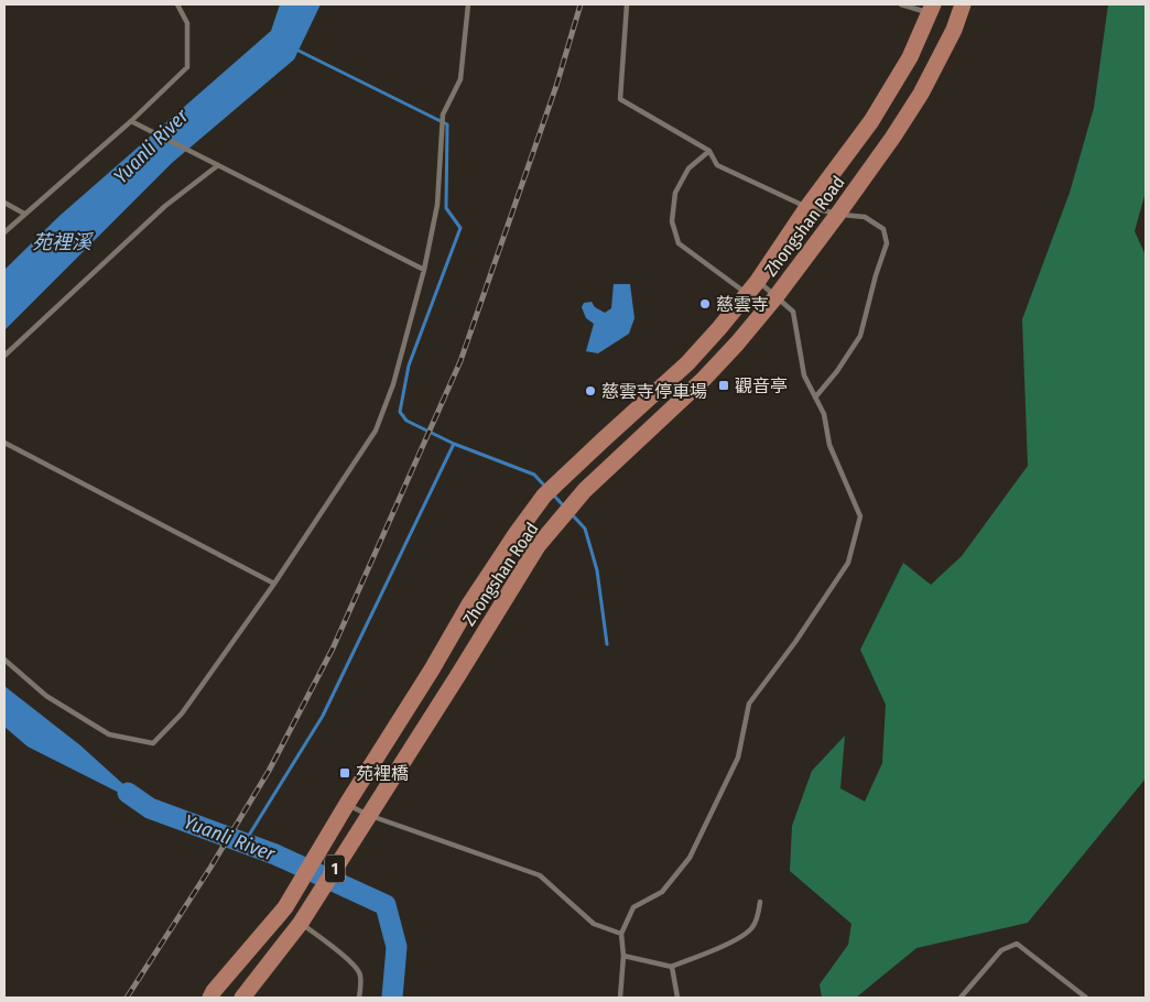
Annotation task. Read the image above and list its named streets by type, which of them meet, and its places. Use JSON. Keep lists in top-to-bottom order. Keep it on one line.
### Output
{"streets":{"main road":["Zhongshan Road","1"]},"crossings":[["Zhongshan Road","1"]],"water":["Yuanli River","苑裡溪"],"places":{"other":["慈雲寺","慈雲寺停車場"],"transit":["觀音亭","苑裡橋"]}}
